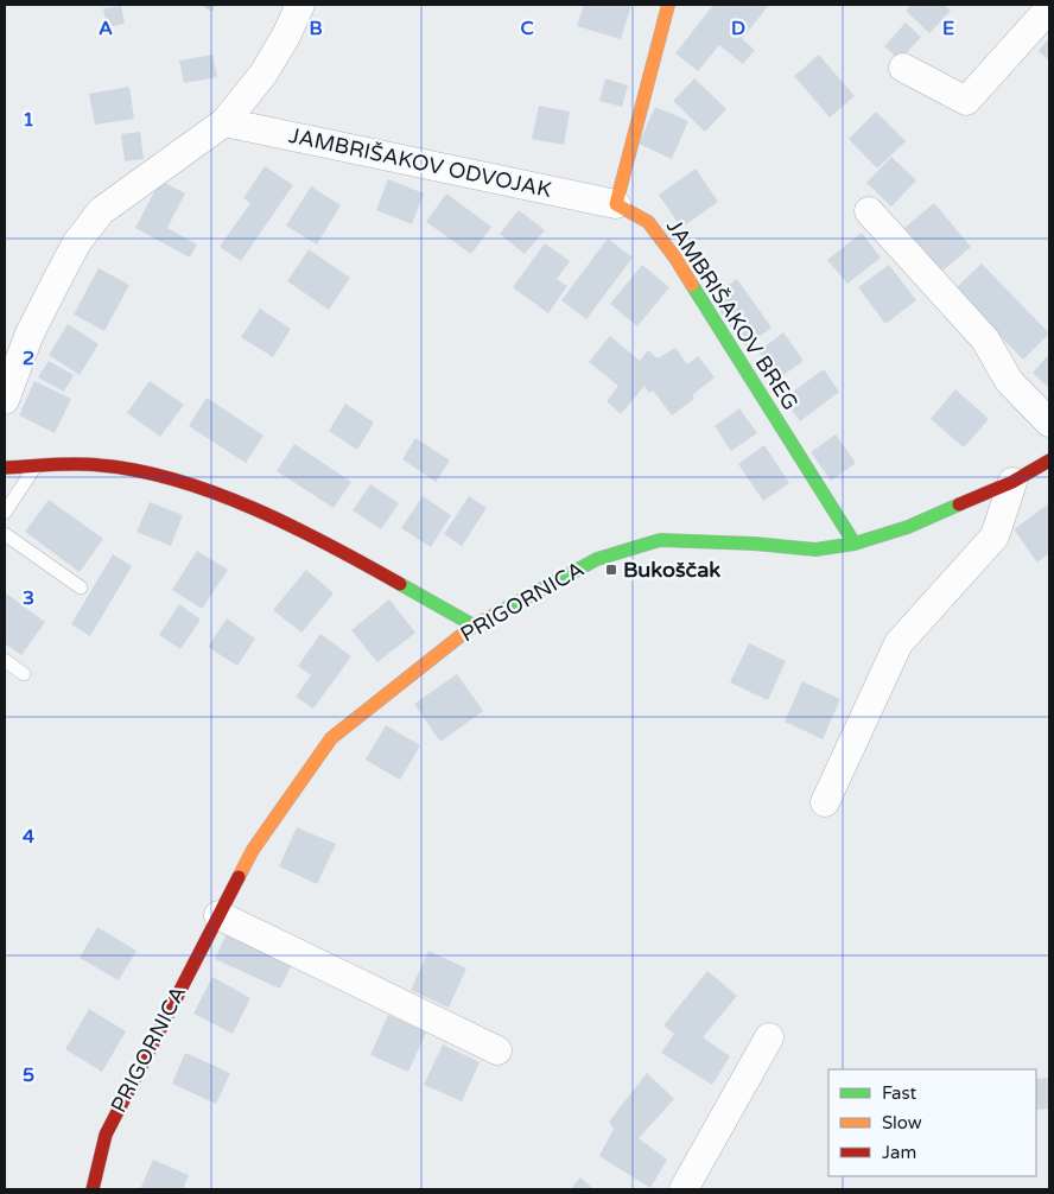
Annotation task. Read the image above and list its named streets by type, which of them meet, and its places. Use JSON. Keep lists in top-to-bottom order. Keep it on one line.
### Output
{"streets":{"street":["JAMBRIŠAKOV ODVOJAK","JAMBRIŠAKOV BREG","PRIGORNICA"]},"crossings":[["JAMBRIŠAKOV ODVOJAK","JAMBRIŠAKOV BREG"],["JAMBRIŠAKOV BREG","PRIGORNICA"]],"places":{"transit":["Bukoščak"]},"legend":["Fast","Slow","Jam"],"grid":{"columns":["A","B","C","D","E"],"rows":["1","2","3","4","5"]}}
